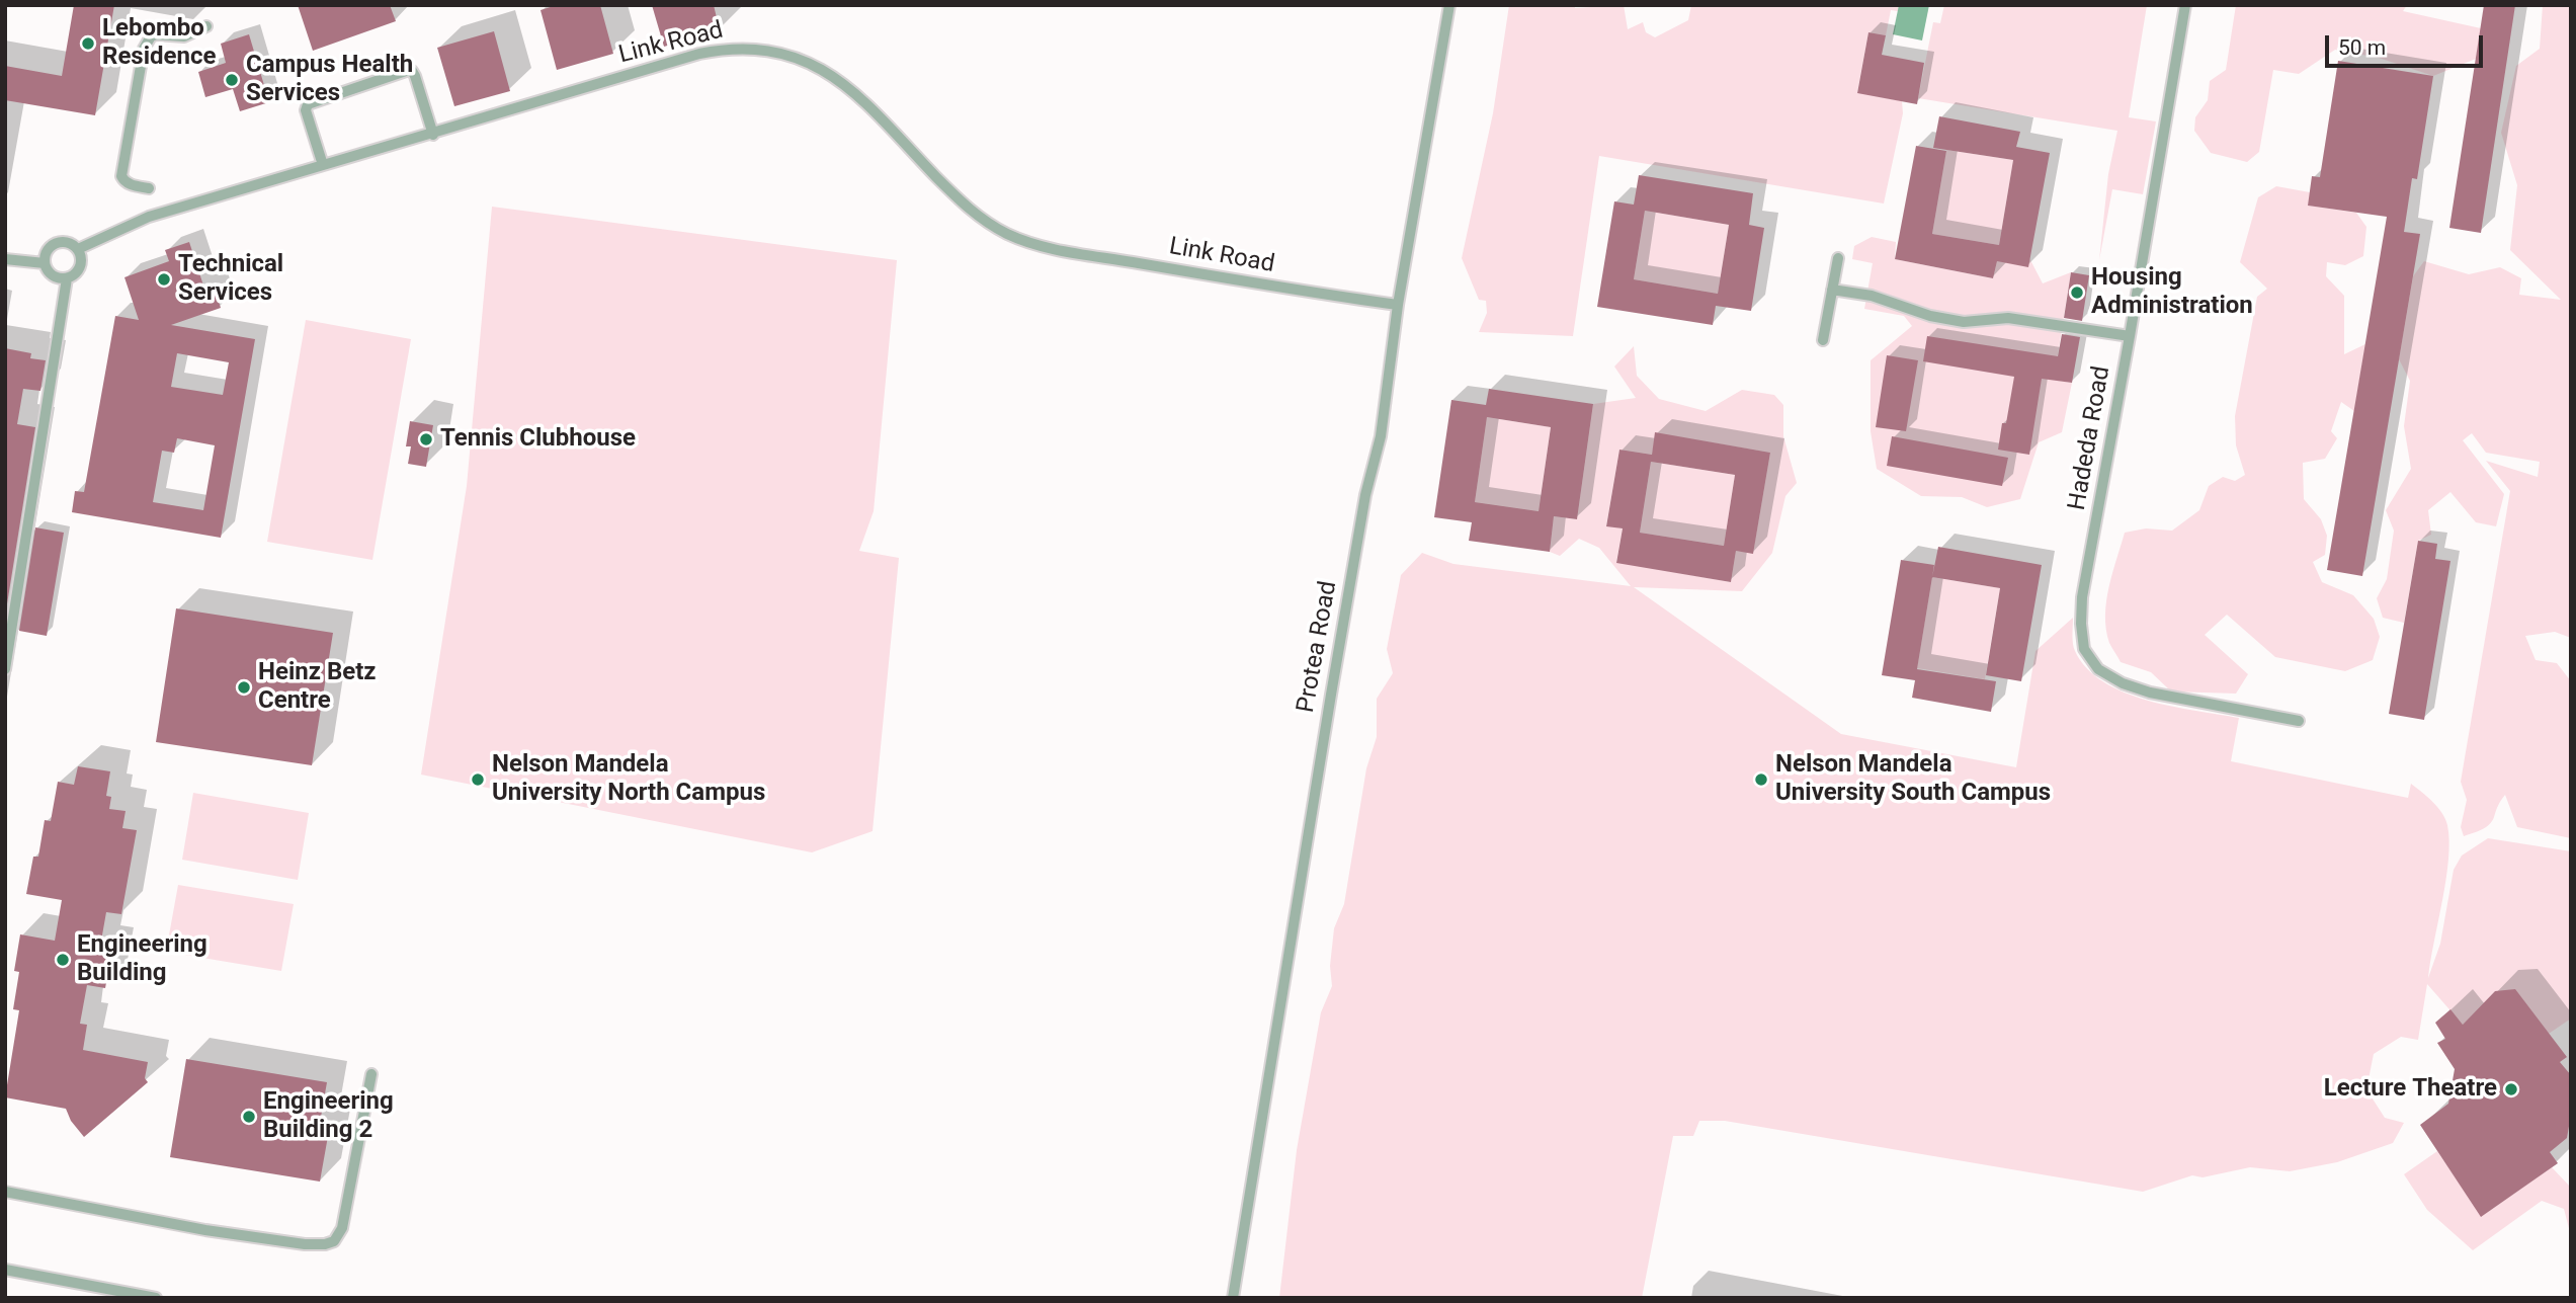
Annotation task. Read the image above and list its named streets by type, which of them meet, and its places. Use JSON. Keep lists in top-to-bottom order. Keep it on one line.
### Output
{"streets":{"lane":["Link Road","Hadeda Road","Protea Road"]},"crossings":[["Link Road","Protea Road"]],"places":["Lebombo Residence","Campus Health Services","Technical Services","Housing Administration","Tennis Clubhouse","Heinz Betz Centre","Nelson Mandela University North Campus","Nelson Mandela University South Campus","Engineering Building","Lecture Theatre","Engineering Building 2"],"scale_bar":"50 m"}
